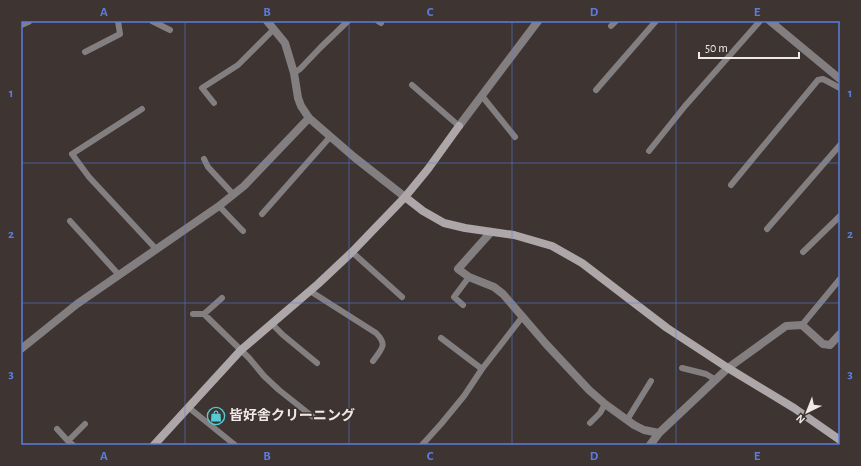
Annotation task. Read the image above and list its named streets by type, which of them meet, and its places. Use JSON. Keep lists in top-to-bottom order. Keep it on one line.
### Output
{"places":{"shop":["皆好舎クリーニング"]},"scale_bar":"50 m","north":"bottom left","grid":{"columns":["A","B","C","D","E"],"rows":["1","2","3"]}}
